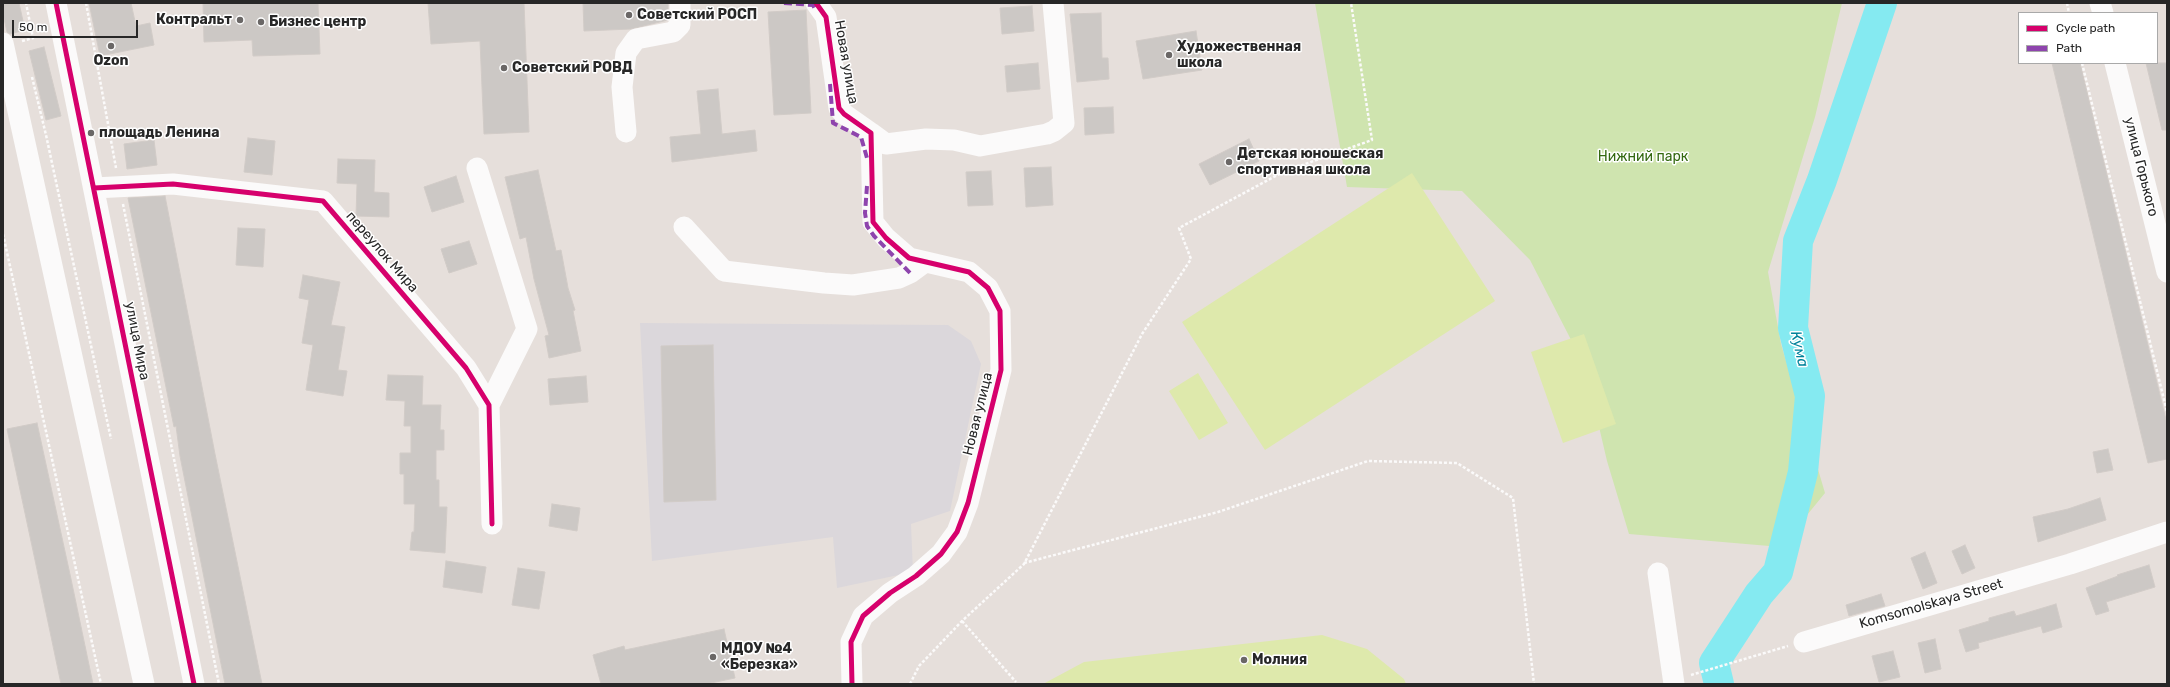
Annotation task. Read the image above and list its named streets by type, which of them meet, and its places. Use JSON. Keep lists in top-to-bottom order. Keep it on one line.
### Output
{"streets":{"street":["Новая улица","улица Горького","переулок Мира","улица Мира","Komsomolskaya Street"]},"crossings":[["переулок Мира","улица Мира"]],"water":["Кума"],"parks":["Нижний парк"],"places":["Советский РОСП","Контральт","Бизнес центр","Ozon","Художественная школа","Советский РОВД","площадь Ленина","Детская юношеская спортивная школа","МДОУ №4 «Березка»","Молния"],"legend":["Cycle path","Path"],"scale_bar":"50 m"}
